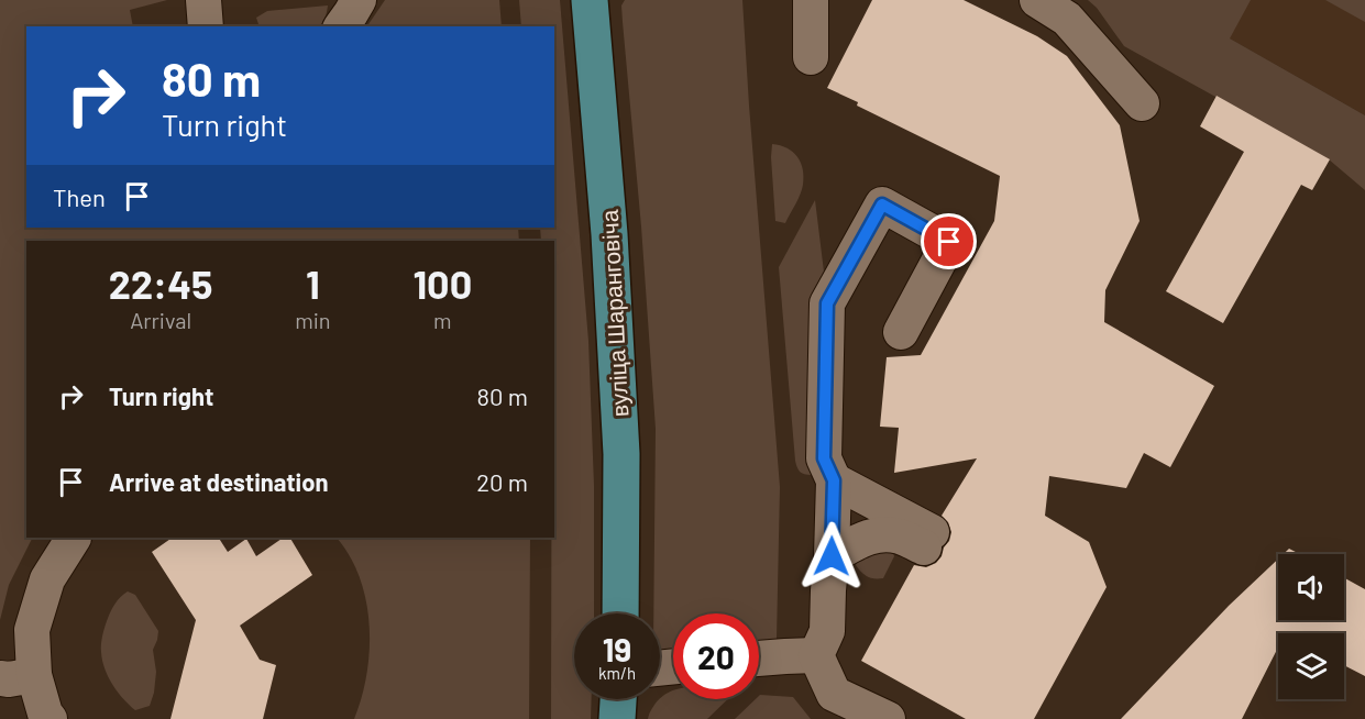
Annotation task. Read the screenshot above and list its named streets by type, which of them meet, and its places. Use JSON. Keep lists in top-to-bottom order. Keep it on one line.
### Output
{"streets":{"main road":["вуліца Шаранговіча"]},"page":{"turn":["80 m","Turn right"],"then":"Then","eta":["22:45","Arrival","1","min","100","m"],"list":[{"name":"Turn right","value":"80 m"},{"name":"Arrive at destination","value":"20 m"}],"speed":"19 km/h","limit":"20"}}
